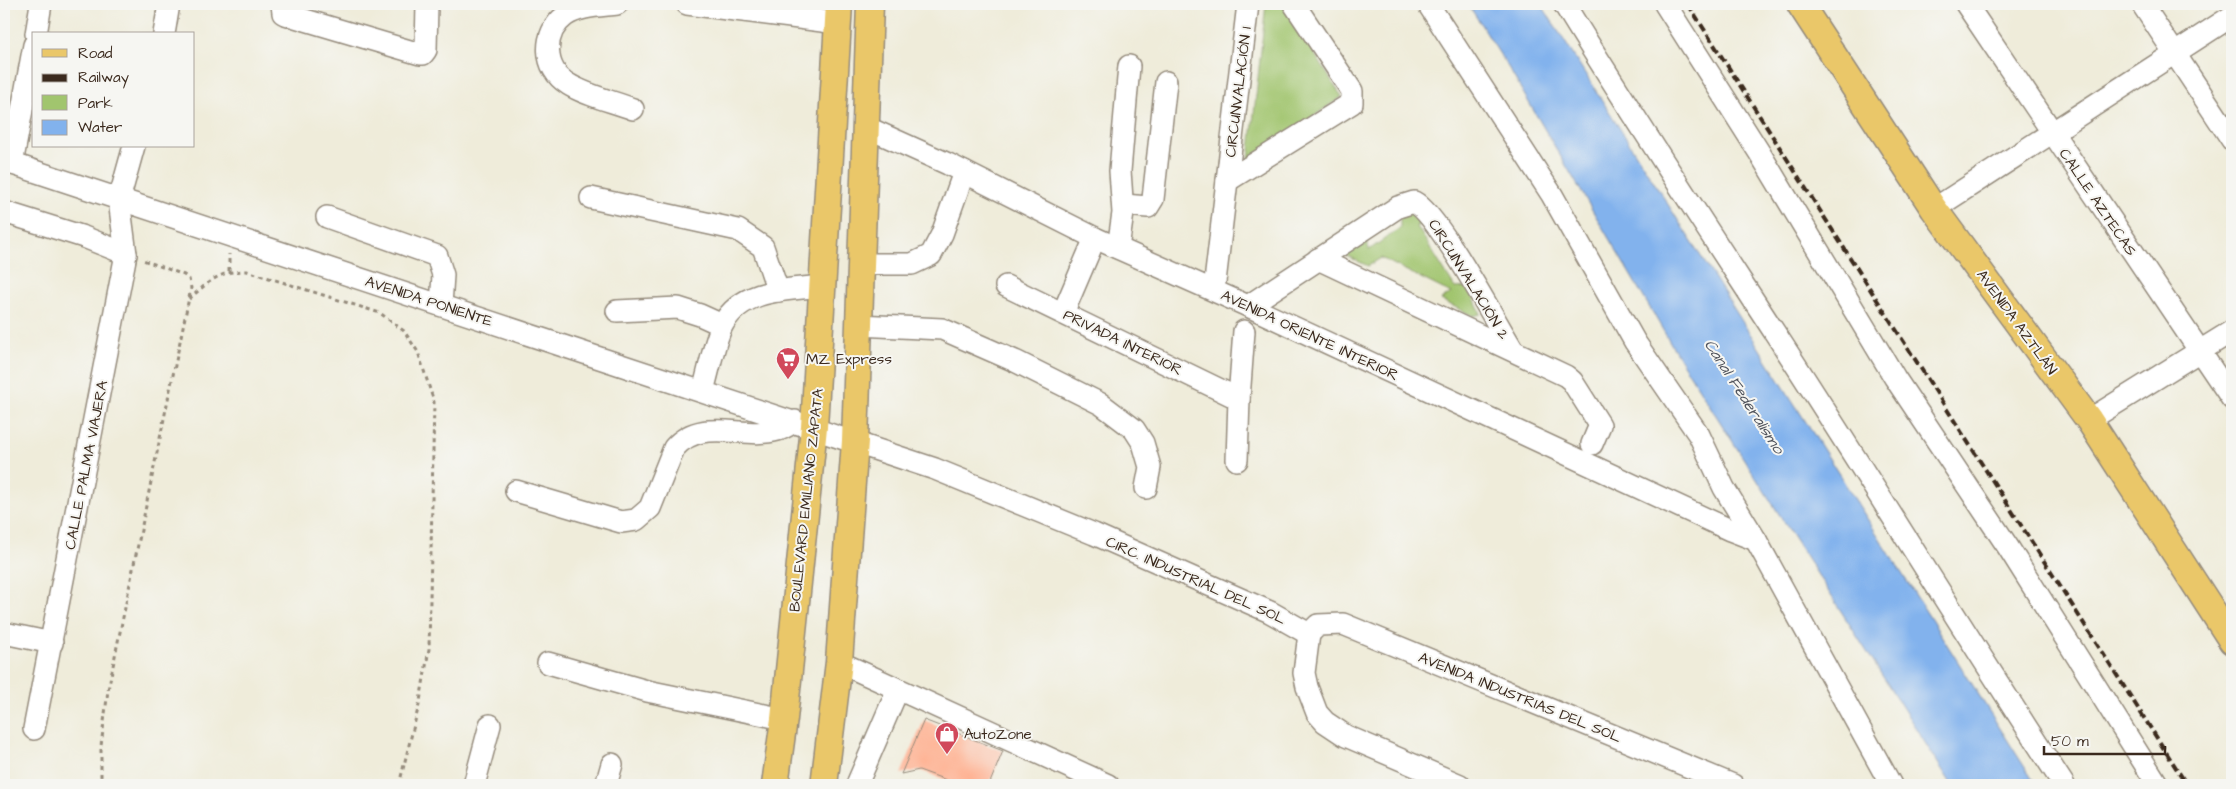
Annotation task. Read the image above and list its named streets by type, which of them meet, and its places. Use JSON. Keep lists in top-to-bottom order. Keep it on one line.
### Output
{"streets":{"main road":["AVENIDA AZTLÁN","BOULEVARD EMILIANO ZAPATA"],"street":["CIRCUNVALACIÓN 1","CALLE AZTECAS","CIRCUNVALACIÓN 2","AVENIDA PONIENTE","AVENIDA ORIENTE INTERIOR","PRIVADA INTERIOR","CALLE PALMA VIAJERA","CIRC. INDUSTRIAL DEL SOL","AVENIDA INDUSTRIAS DEL SOL"]},"crossings":[["CIRCUNVALACIÓN 1","AVENIDA ORIENTE INTERIOR"],["CIRCUNVALACIÓN 2","AVENIDA ORIENTE INTERIOR"],["AVENIDA PONIENTE","CALLE PALMA VIAJERA"],["AVENIDA PONIENTE","BOULEVARD EMILIANO ZAPATA"],["AVENIDA PONIENTE","CIRC. INDUSTRIAL DEL SOL"],["CIRC. INDUSTRIAL DEL SOL","AVENIDA INDUSTRIAS DEL SOL"]],"water":["Canal Federalismo"],"places":{"supermarket":["MZ Express"],"shop":["AutoZone"]},"legend":["Road","Railway","Park","Water"],"scale_bar":"50 m"}
